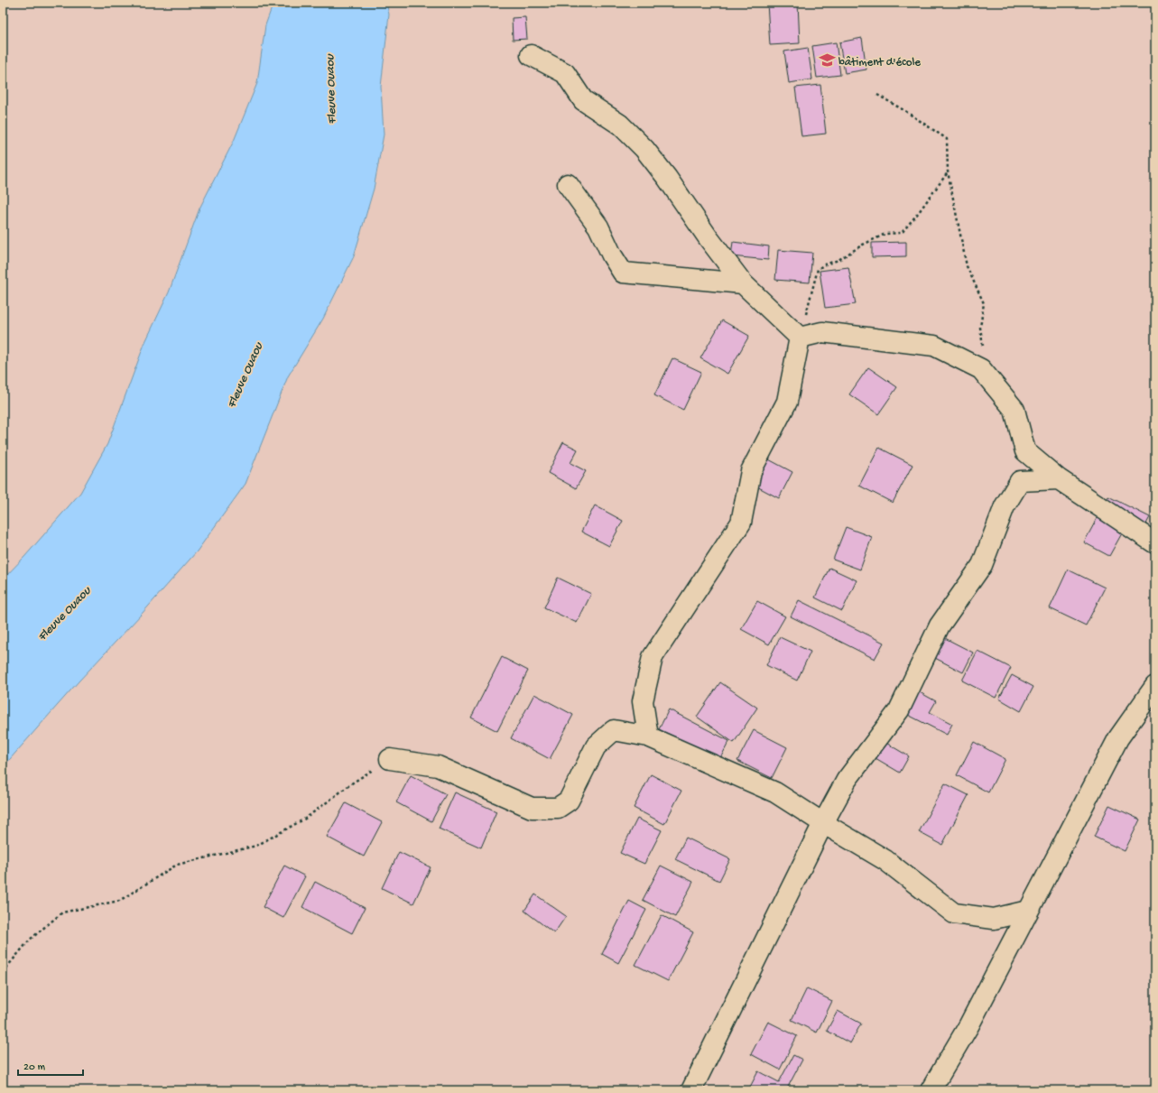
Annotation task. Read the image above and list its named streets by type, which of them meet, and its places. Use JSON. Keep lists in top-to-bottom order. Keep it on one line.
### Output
{"water":["Fleuve Ouaou"],"places":{"school or university":["bâtiment d'école"]},"scale_bar":"20 m"}
